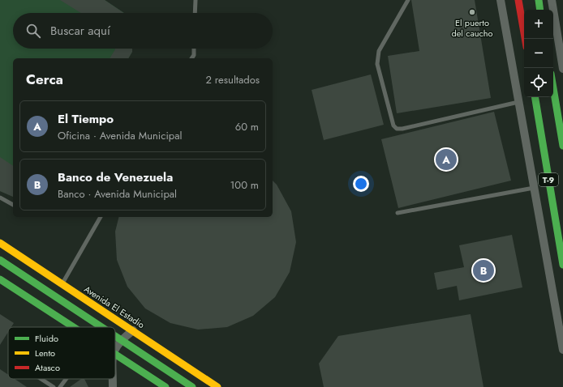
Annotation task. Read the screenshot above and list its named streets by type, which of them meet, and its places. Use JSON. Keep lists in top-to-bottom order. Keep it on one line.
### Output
{"streets":{"main road":["T-9","Avenida El Estadio"]},"places":["El puerto del caucho"],"legend":["Fluido","Lento","Atasco"],"page":{"map_buttons":["+","−"],"search":"Buscar aquí","heading":["Cerca","2 resultados"],"list":[{"mark":"A","name":"El Tiempo","note":"Oficina · Avenida Municipal","value":"60 m"},{"mark":"B","name":"Banco de Venezuela","note":"Banco · Avenida Municipal","value":"100 m"}],"pins":["A","B"]}}
